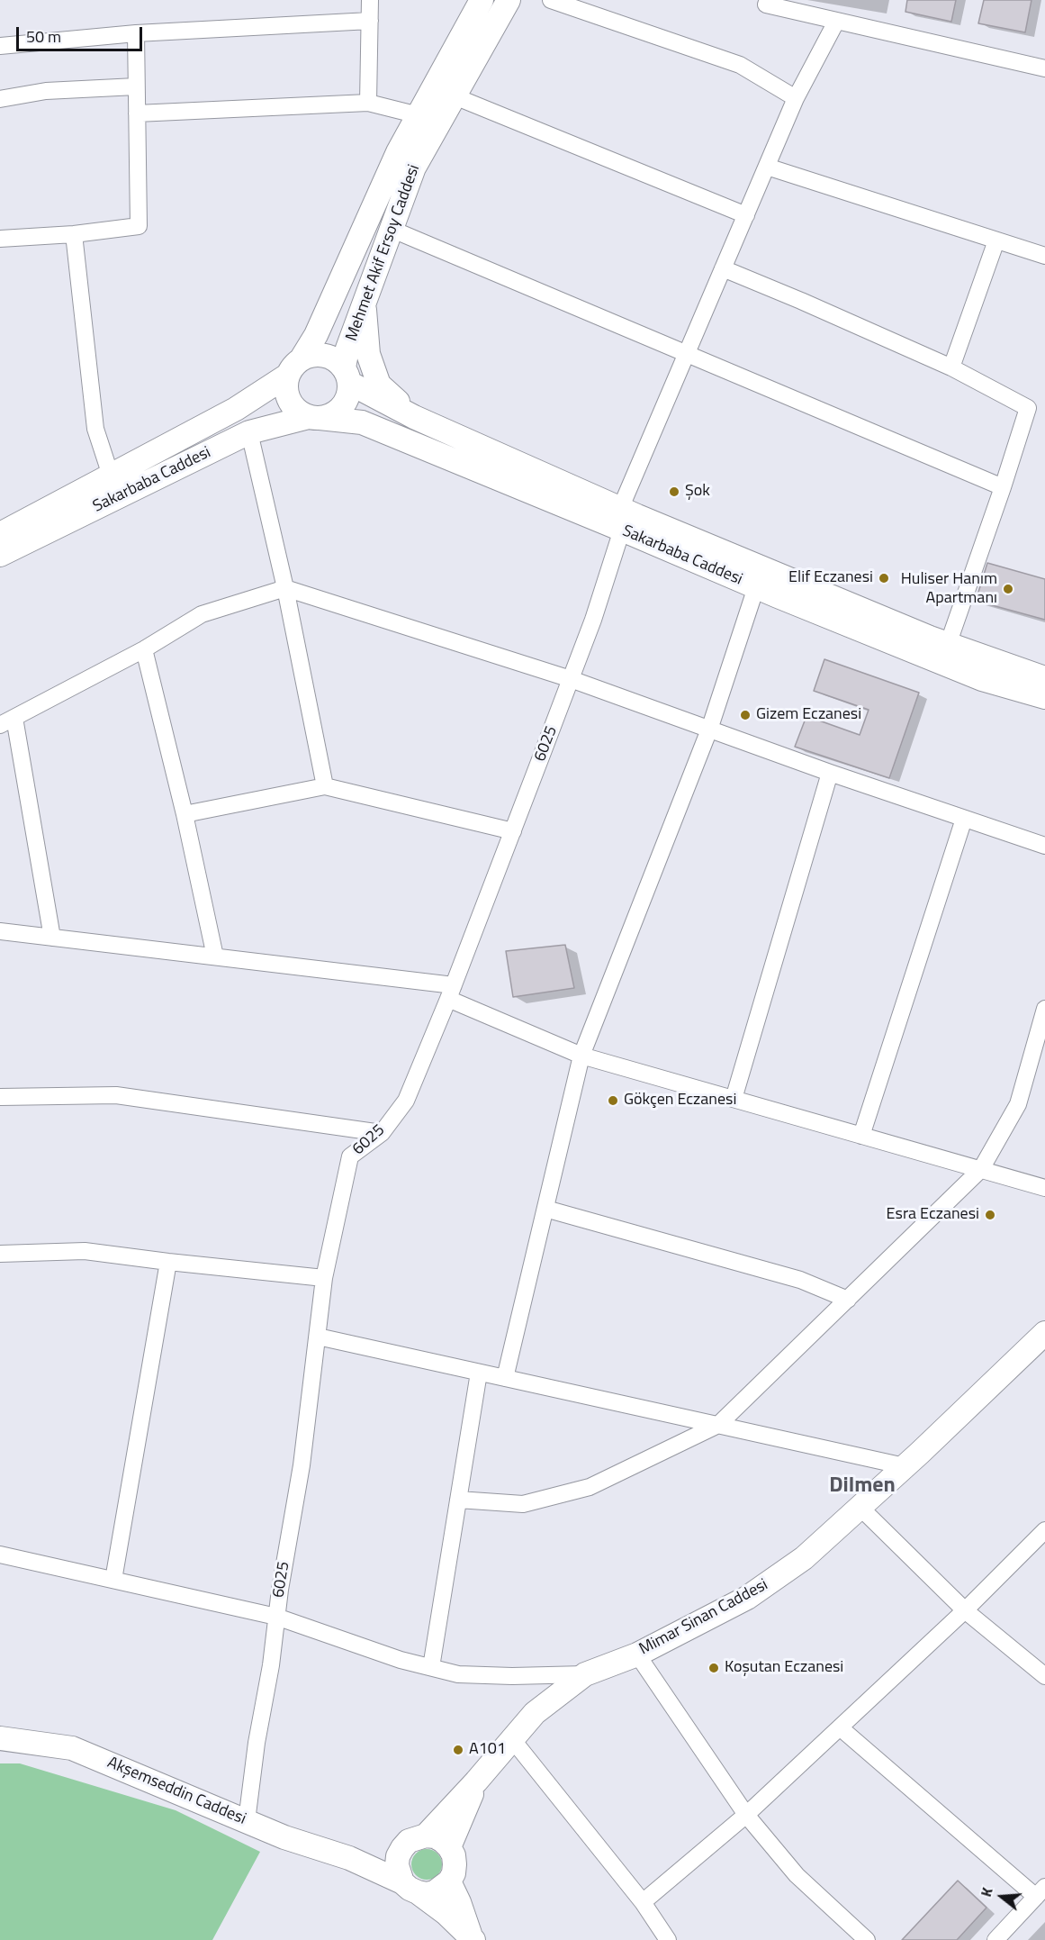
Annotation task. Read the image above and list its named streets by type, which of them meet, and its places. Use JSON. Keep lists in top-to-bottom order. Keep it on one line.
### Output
{"streets":{"main road":["Mehmet Akif Ersoy Caddesi","Sakarbaba Caddesi","Mimar Sinan Caddesi","Akşemseddin Caddesi"],"street":["6025"]},"crossings":[["Mehmet Akif Ersoy Caddesi","Sakarbaba Caddesi"],["Sakarbaba Caddesi","6025"],["6025","Akşemseddin Caddesi"]],"districts":["Dilmen"],"places":["Şok","Elif Eczanesi","Huliser Hanım Apartmanı","Gizem Eczanesi","Gökçen Eczanesi","Esra Eczanesi","Koşutan Eczanesi","A101"],"scale_bar":"50 m","north":"left"}
